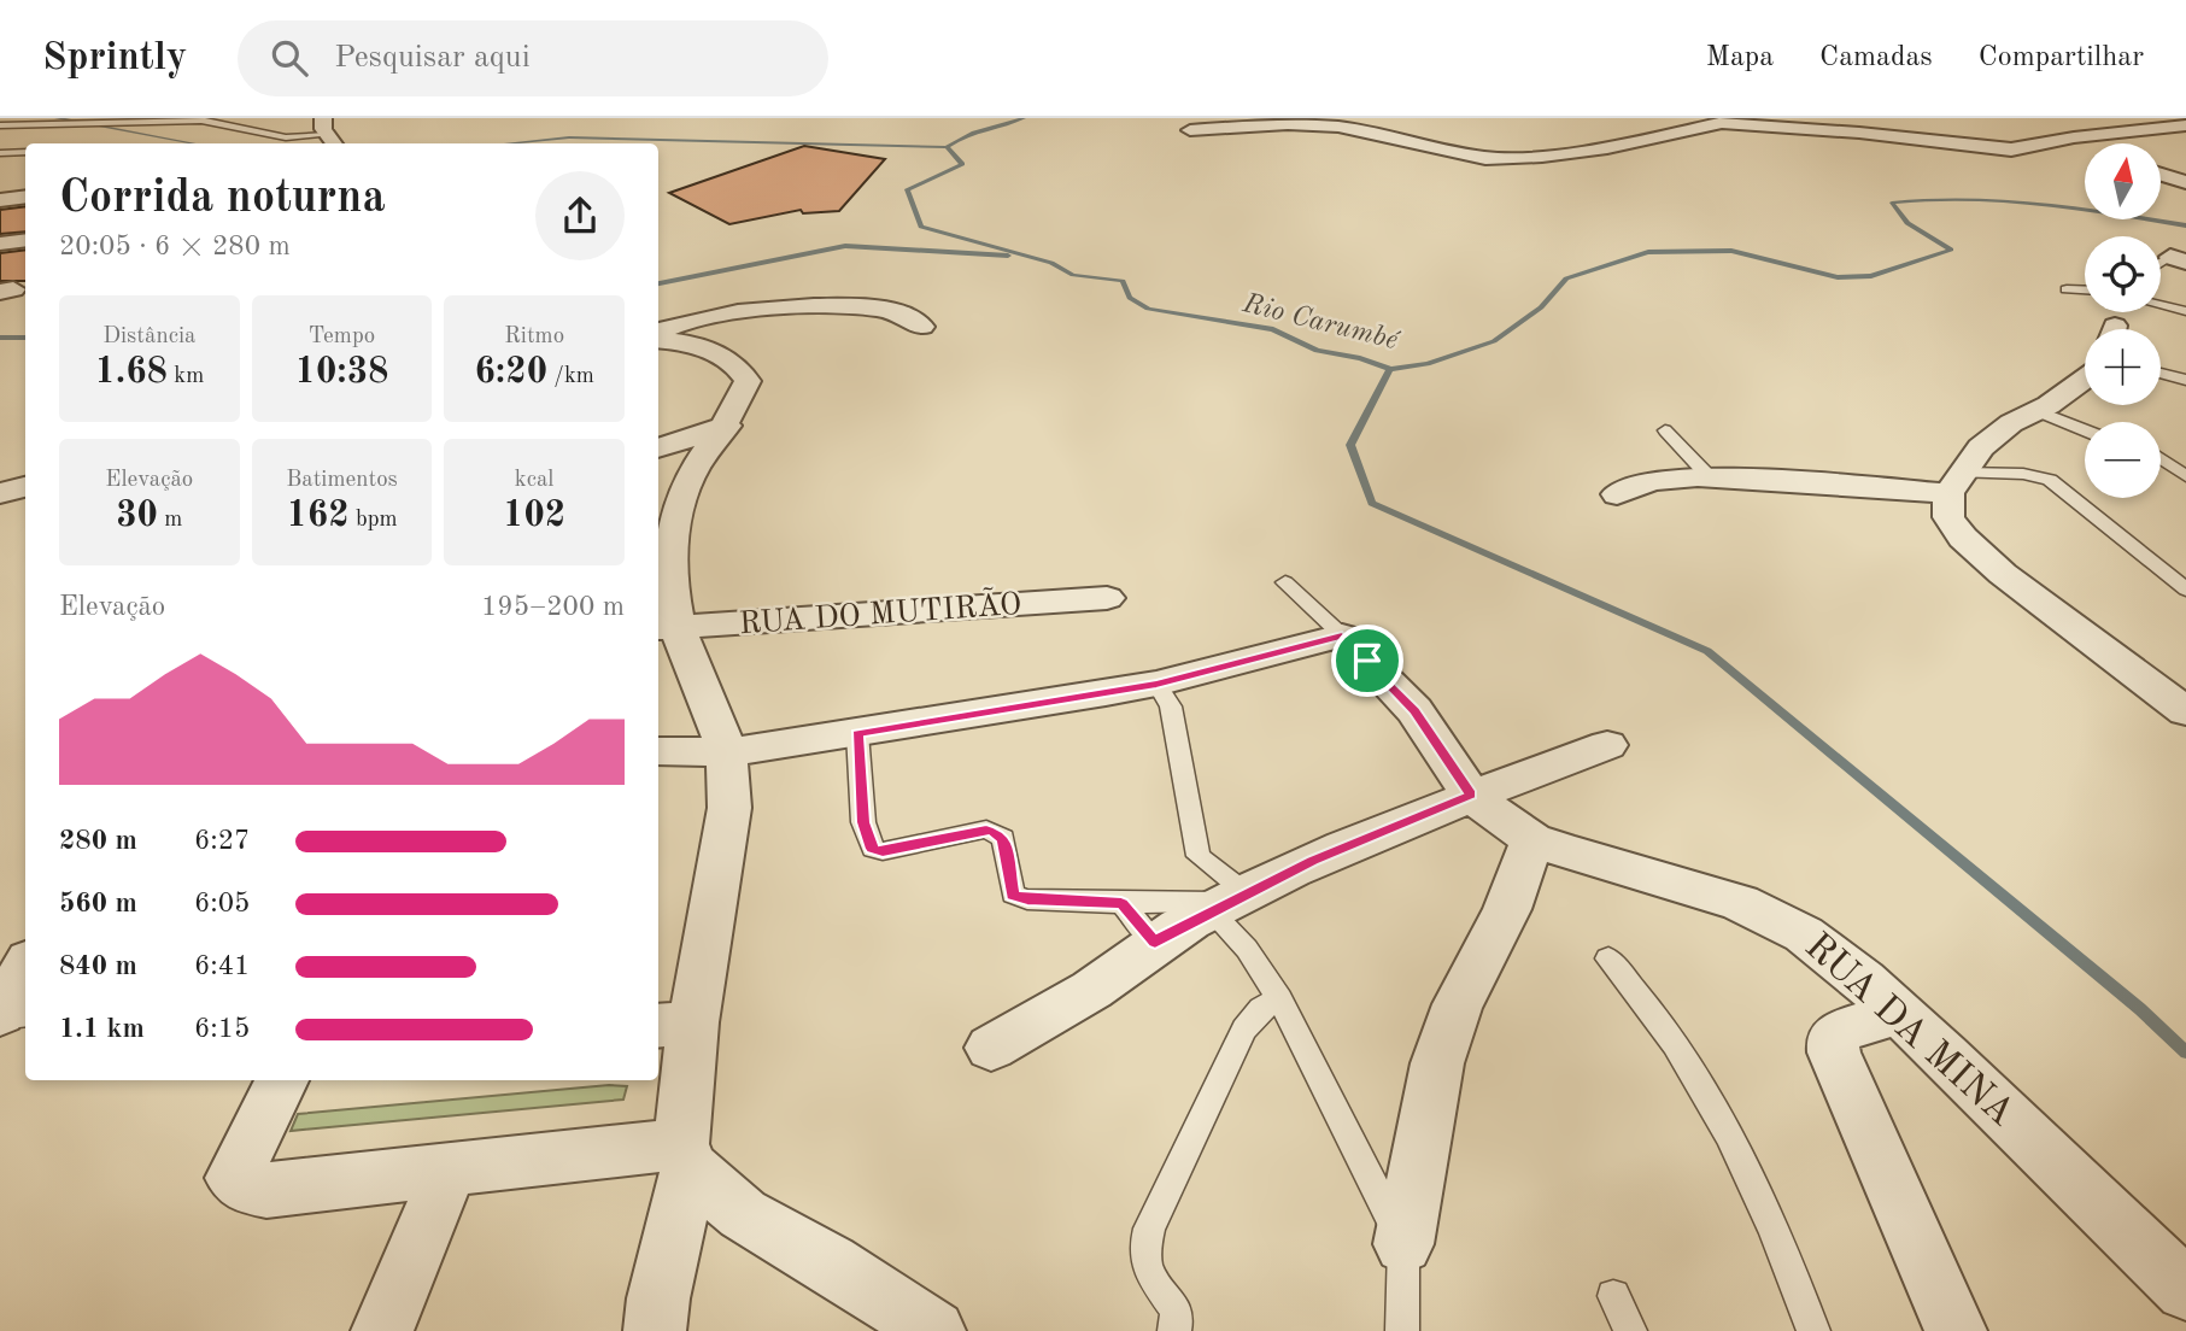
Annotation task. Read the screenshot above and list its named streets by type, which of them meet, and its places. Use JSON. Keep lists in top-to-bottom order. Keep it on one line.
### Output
{"streets":{"street":["RUA DO MUTIRÃO","RUA DA MINA"]},"water":["Rio Carumbé"],"north":"top","page":{"header":"Sprintly","search":"Pesquisar aqui","nav":["Mapa","Camadas","Compartilhar"],"map_buttons":["+","−"],"heading":["Corrida noturna","20:05 · 6 × 280 m"],"stats":[["Distância","1.68 km"],["Tempo","10:38"],["Ritmo","6:20 /km"],["Elevação","30 m"],["Batimentos","162 bpm"],["kcal","102"]],"chart":["Elevação","195–200 m"],"list":[{"name":"280 m","note":"6:27"},{"name":"560 m","note":"6:05"},{"name":"840 m","note":"6:41"},{"name":"1.1 km","note":"6:15"}]}}
